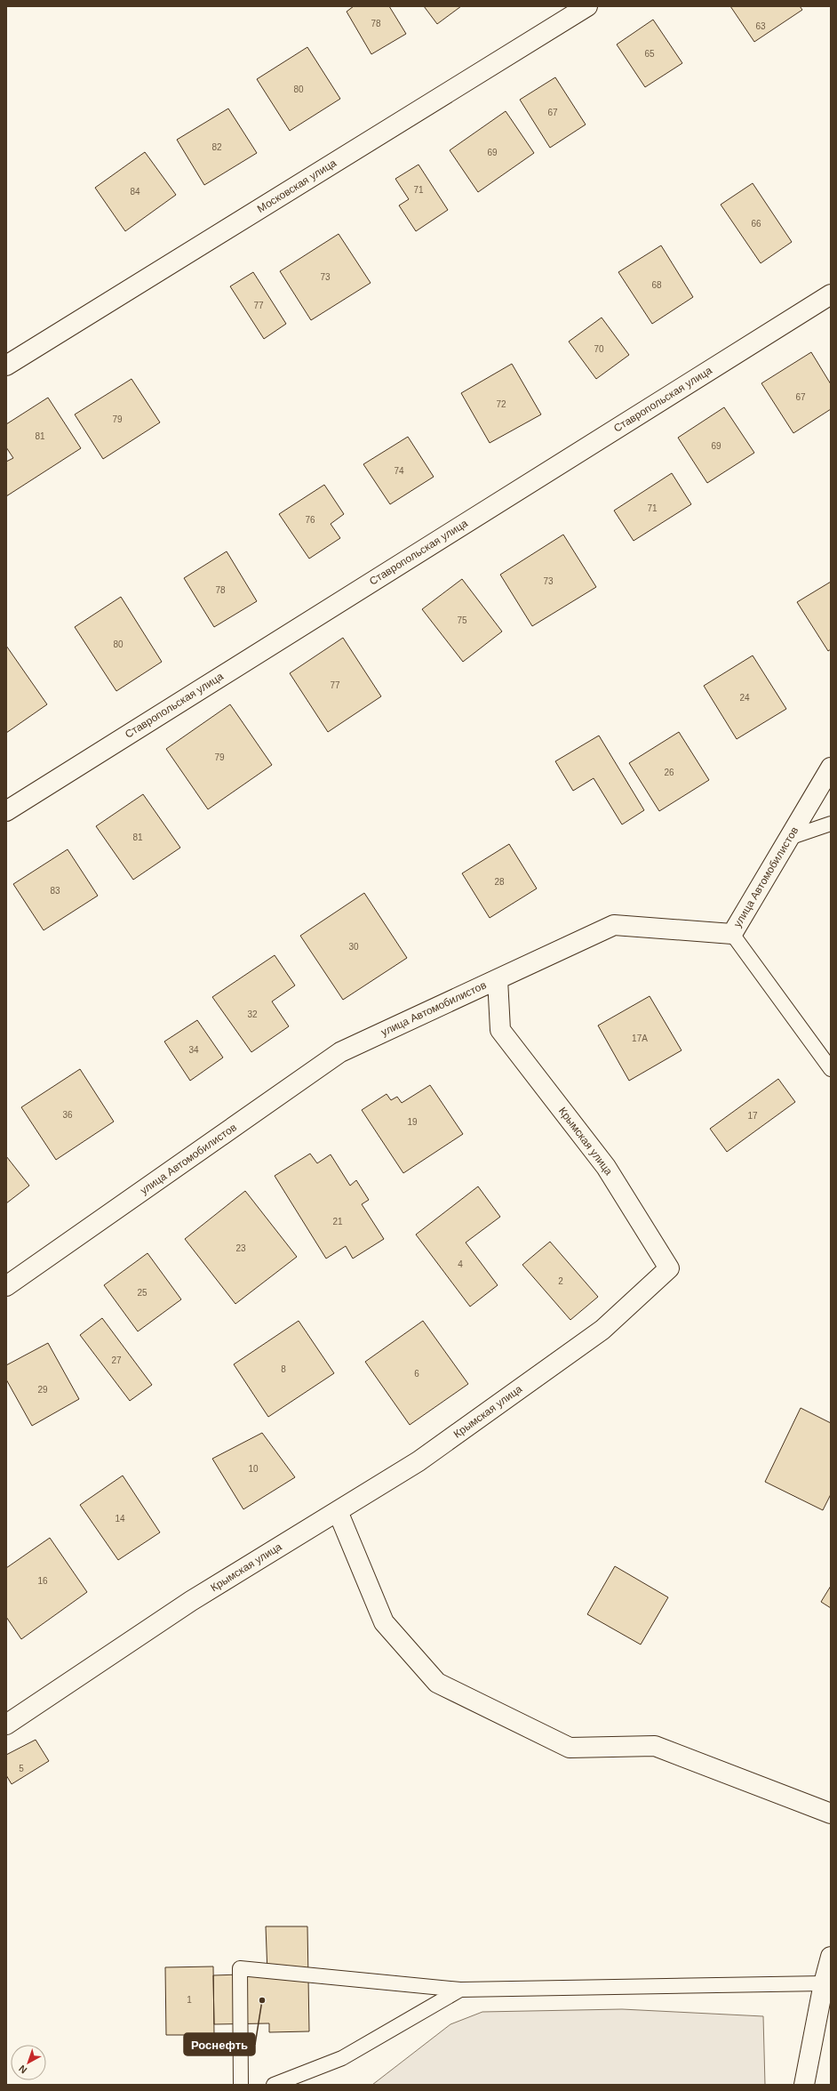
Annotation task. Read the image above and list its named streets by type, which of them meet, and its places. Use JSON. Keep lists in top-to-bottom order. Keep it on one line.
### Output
{"streets":{"street":["Московская улица","Ставропольская улица","улица Автомобилистов","Крымская улица"]},"crossings":[["улица Автомобилистов","Крымская улица"]],"places":["Роснефть"],"house_numbers":["78","63","65","80","67","82","69","71","84","66","73","68","77","70","67","72","79","81","69","74","71","76","73","78","75","80","77","24","79","26","81","28","83","30","32","17А","34","36","17","19","21","23","4","2","25","27","8","6","29","10","14","16","5","1"],"north":"bottom left"}
